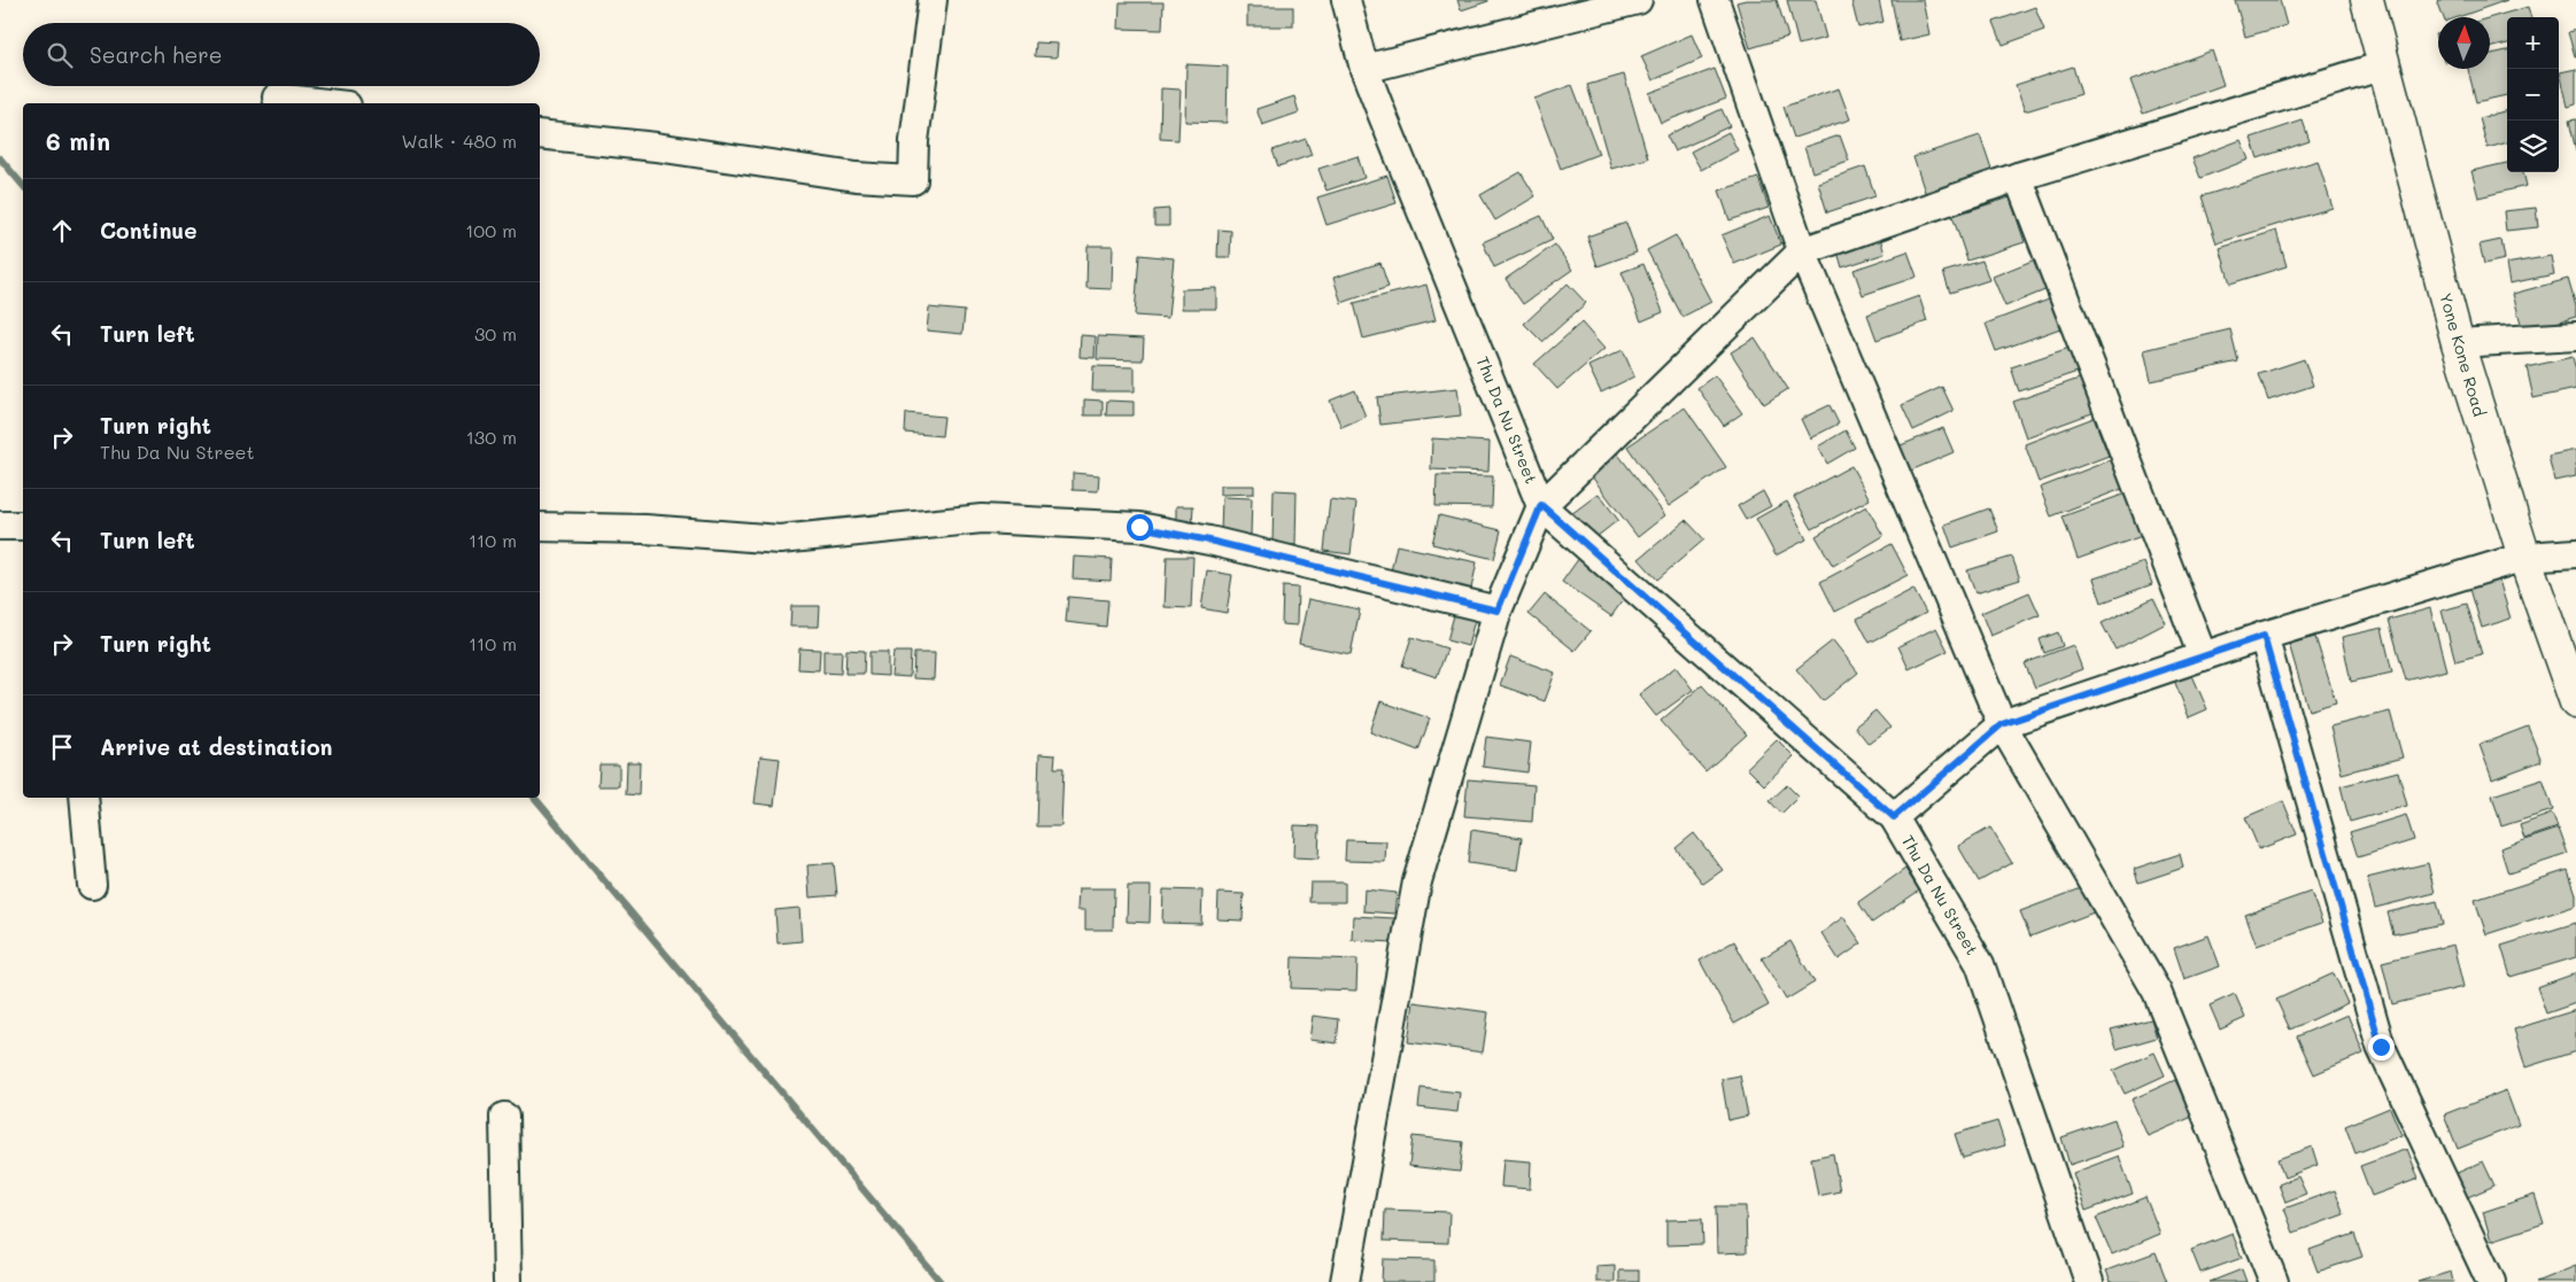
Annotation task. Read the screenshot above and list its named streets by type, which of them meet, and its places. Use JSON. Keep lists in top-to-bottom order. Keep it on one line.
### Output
{"streets":{"street":["Yone Kone Road","Thu Da Nu Street"]},"north":"top","page":{"map_buttons":["+","−"],"search":"Search here","heading":["6 min","Walk · 480 m"],"list":[["Continue","100 m"],["Turn left","30 m"],["Turn right","Thu Da Nu Street","130 m"],["Turn left","110 m"],["Turn right","110 m"],"Arrive at destination"]}}
